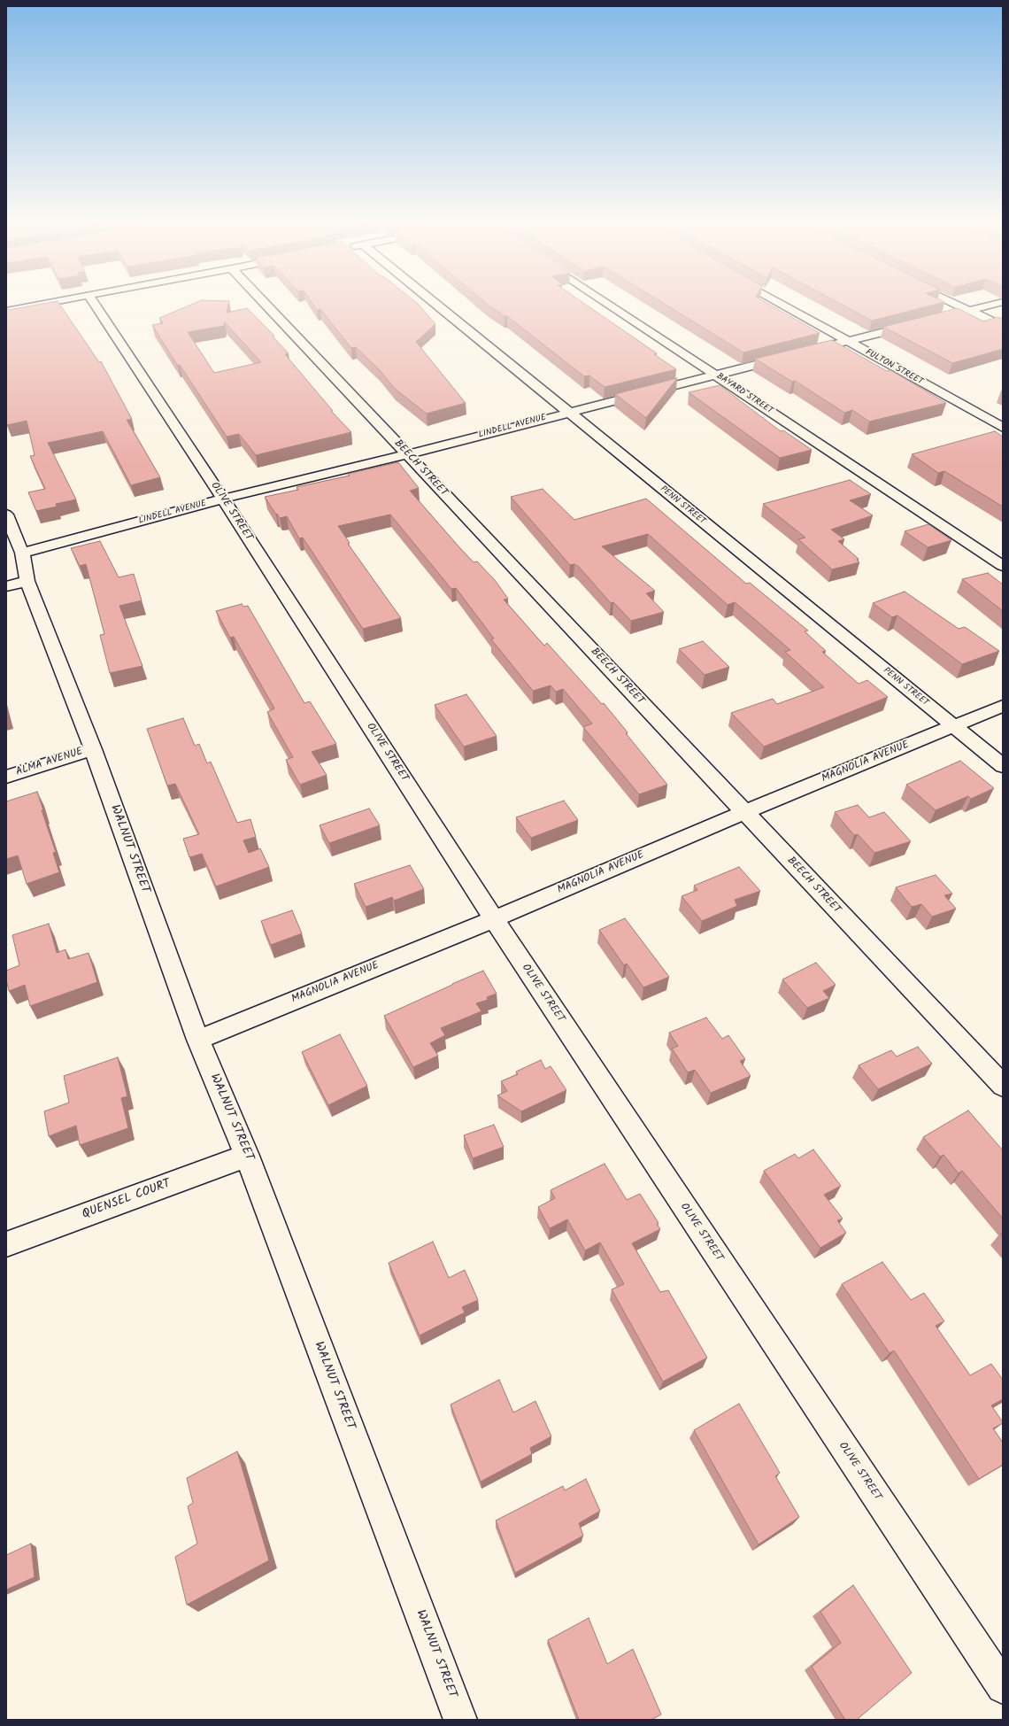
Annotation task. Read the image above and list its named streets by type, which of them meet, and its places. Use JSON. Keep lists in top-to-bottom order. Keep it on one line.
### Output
{"streets":{"street":["FULTON STREET","BAYARD STREET","LINDELL AVENUE","BEECH STREET","PENN STREET","OLIVE STREET","ALMA AVENUE","MAGNOLIA AVENUE","WALNUT STREET","QUENSEL COURT"]},"crossings":[["BAYARD STREET","LINDELL AVENUE"],["LINDELL AVENUE","BEECH STREET"],["LINDELL AVENUE","PENN STREET"],["LINDELL AVENUE","OLIVE STREET"],["LINDELL AVENUE","WALNUT STREET"],["BEECH STREET","MAGNOLIA AVENUE"],["PENN STREET","MAGNOLIA AVENUE"],["OLIVE STREET","MAGNOLIA AVENUE"],["ALMA AVENUE","WALNUT STREET"],["MAGNOLIA AVENUE","WALNUT STREET"],["WALNUT STREET","QUENSEL COURT"]]}
